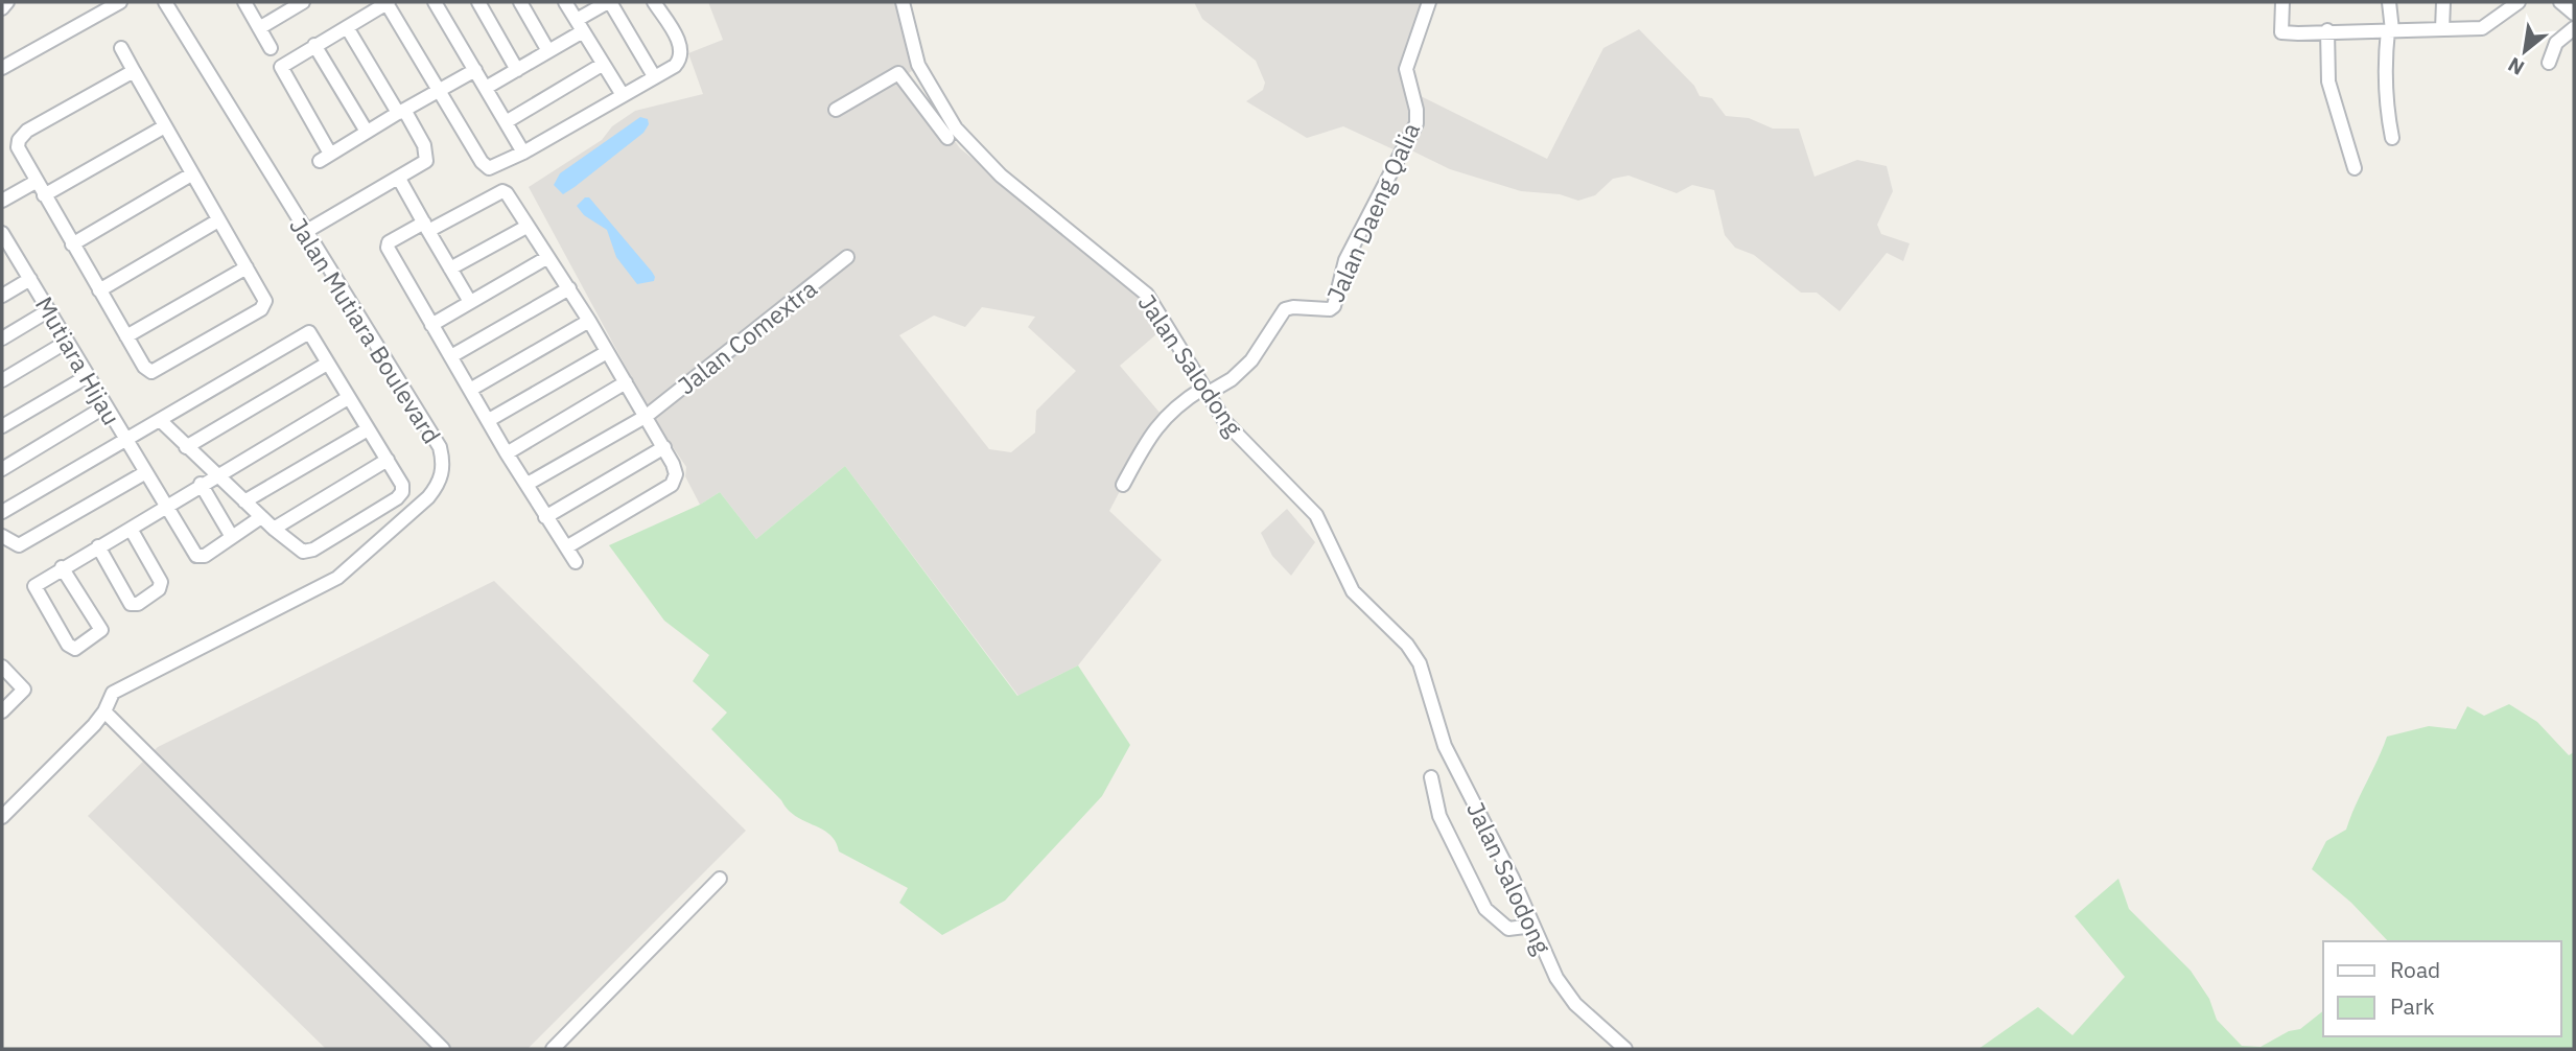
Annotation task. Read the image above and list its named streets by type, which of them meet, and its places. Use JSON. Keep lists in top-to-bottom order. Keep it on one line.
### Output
{"streets":{"street":["Jalan Daeng Qalia","Jalan Mutiara Boulevard","Jalan Comextra","Mutiara Hijau","Jalan Salodong"]},"crossings":[["Jalan Daeng Qalia","Jalan Salodong"]],"legend":["Road","Park"],"north":"bottom left"}
